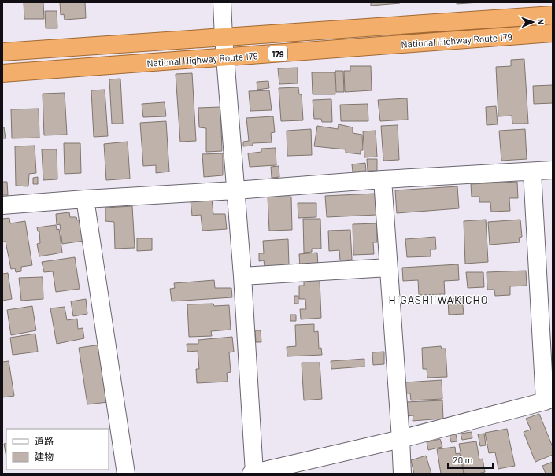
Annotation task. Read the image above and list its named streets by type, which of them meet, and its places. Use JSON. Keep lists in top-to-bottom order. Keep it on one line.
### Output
{"streets":{"highway":["National Highway Route 179","179"]},"districts":["HIGASHIIWAKICHO"],"legend":["道路","建物"],"scale_bar":"20 m","north":"right"}
